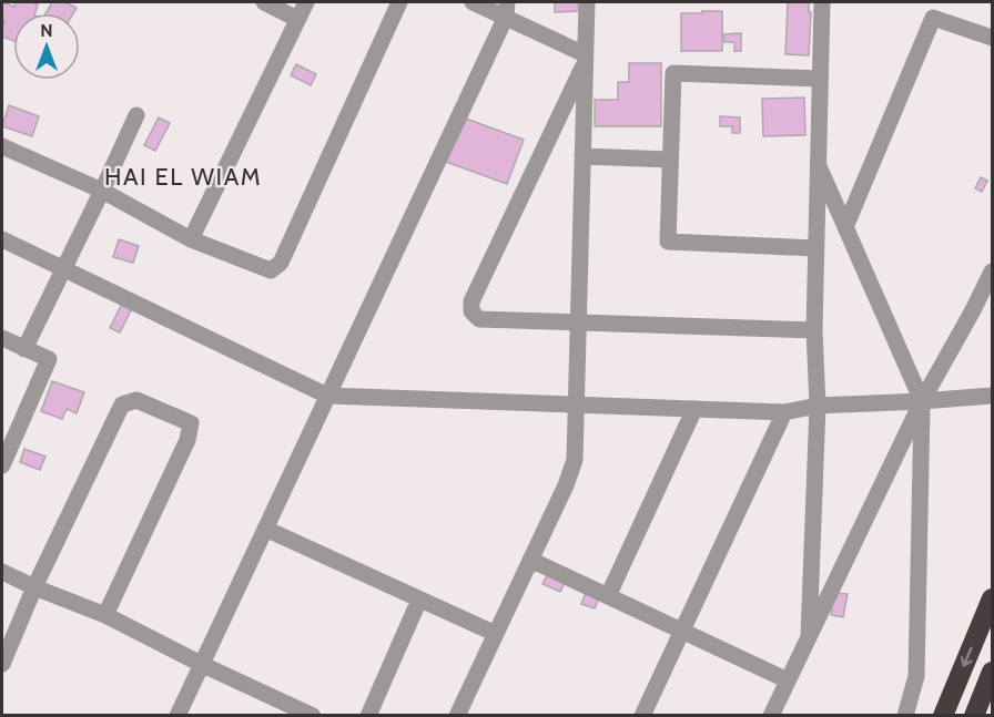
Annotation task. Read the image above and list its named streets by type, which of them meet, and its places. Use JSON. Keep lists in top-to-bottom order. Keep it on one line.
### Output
{"districts":["HAI EL WIAM"],"north":"top"}
